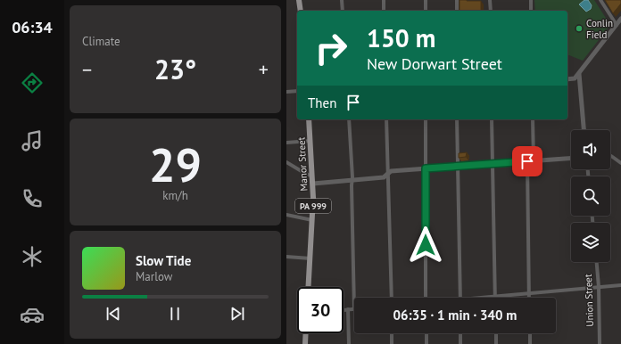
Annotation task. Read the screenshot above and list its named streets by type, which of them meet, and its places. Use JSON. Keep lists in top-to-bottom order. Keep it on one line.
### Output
{"streets":{"main road":["Manor Street","PA 999"],"street":["Union Street"]},"places":["Conlin Field"],"page":{"tabs":"06:34","tile":["Climate",["29","km/h"]],"turn":["150 m","New Dorwart Street"],"heat":["−","23°","+"],"then":"Then","song":["Slow Tide","Marlow"],"limit":"30","trip":"06:35 · 1 min · 340 m"}}
